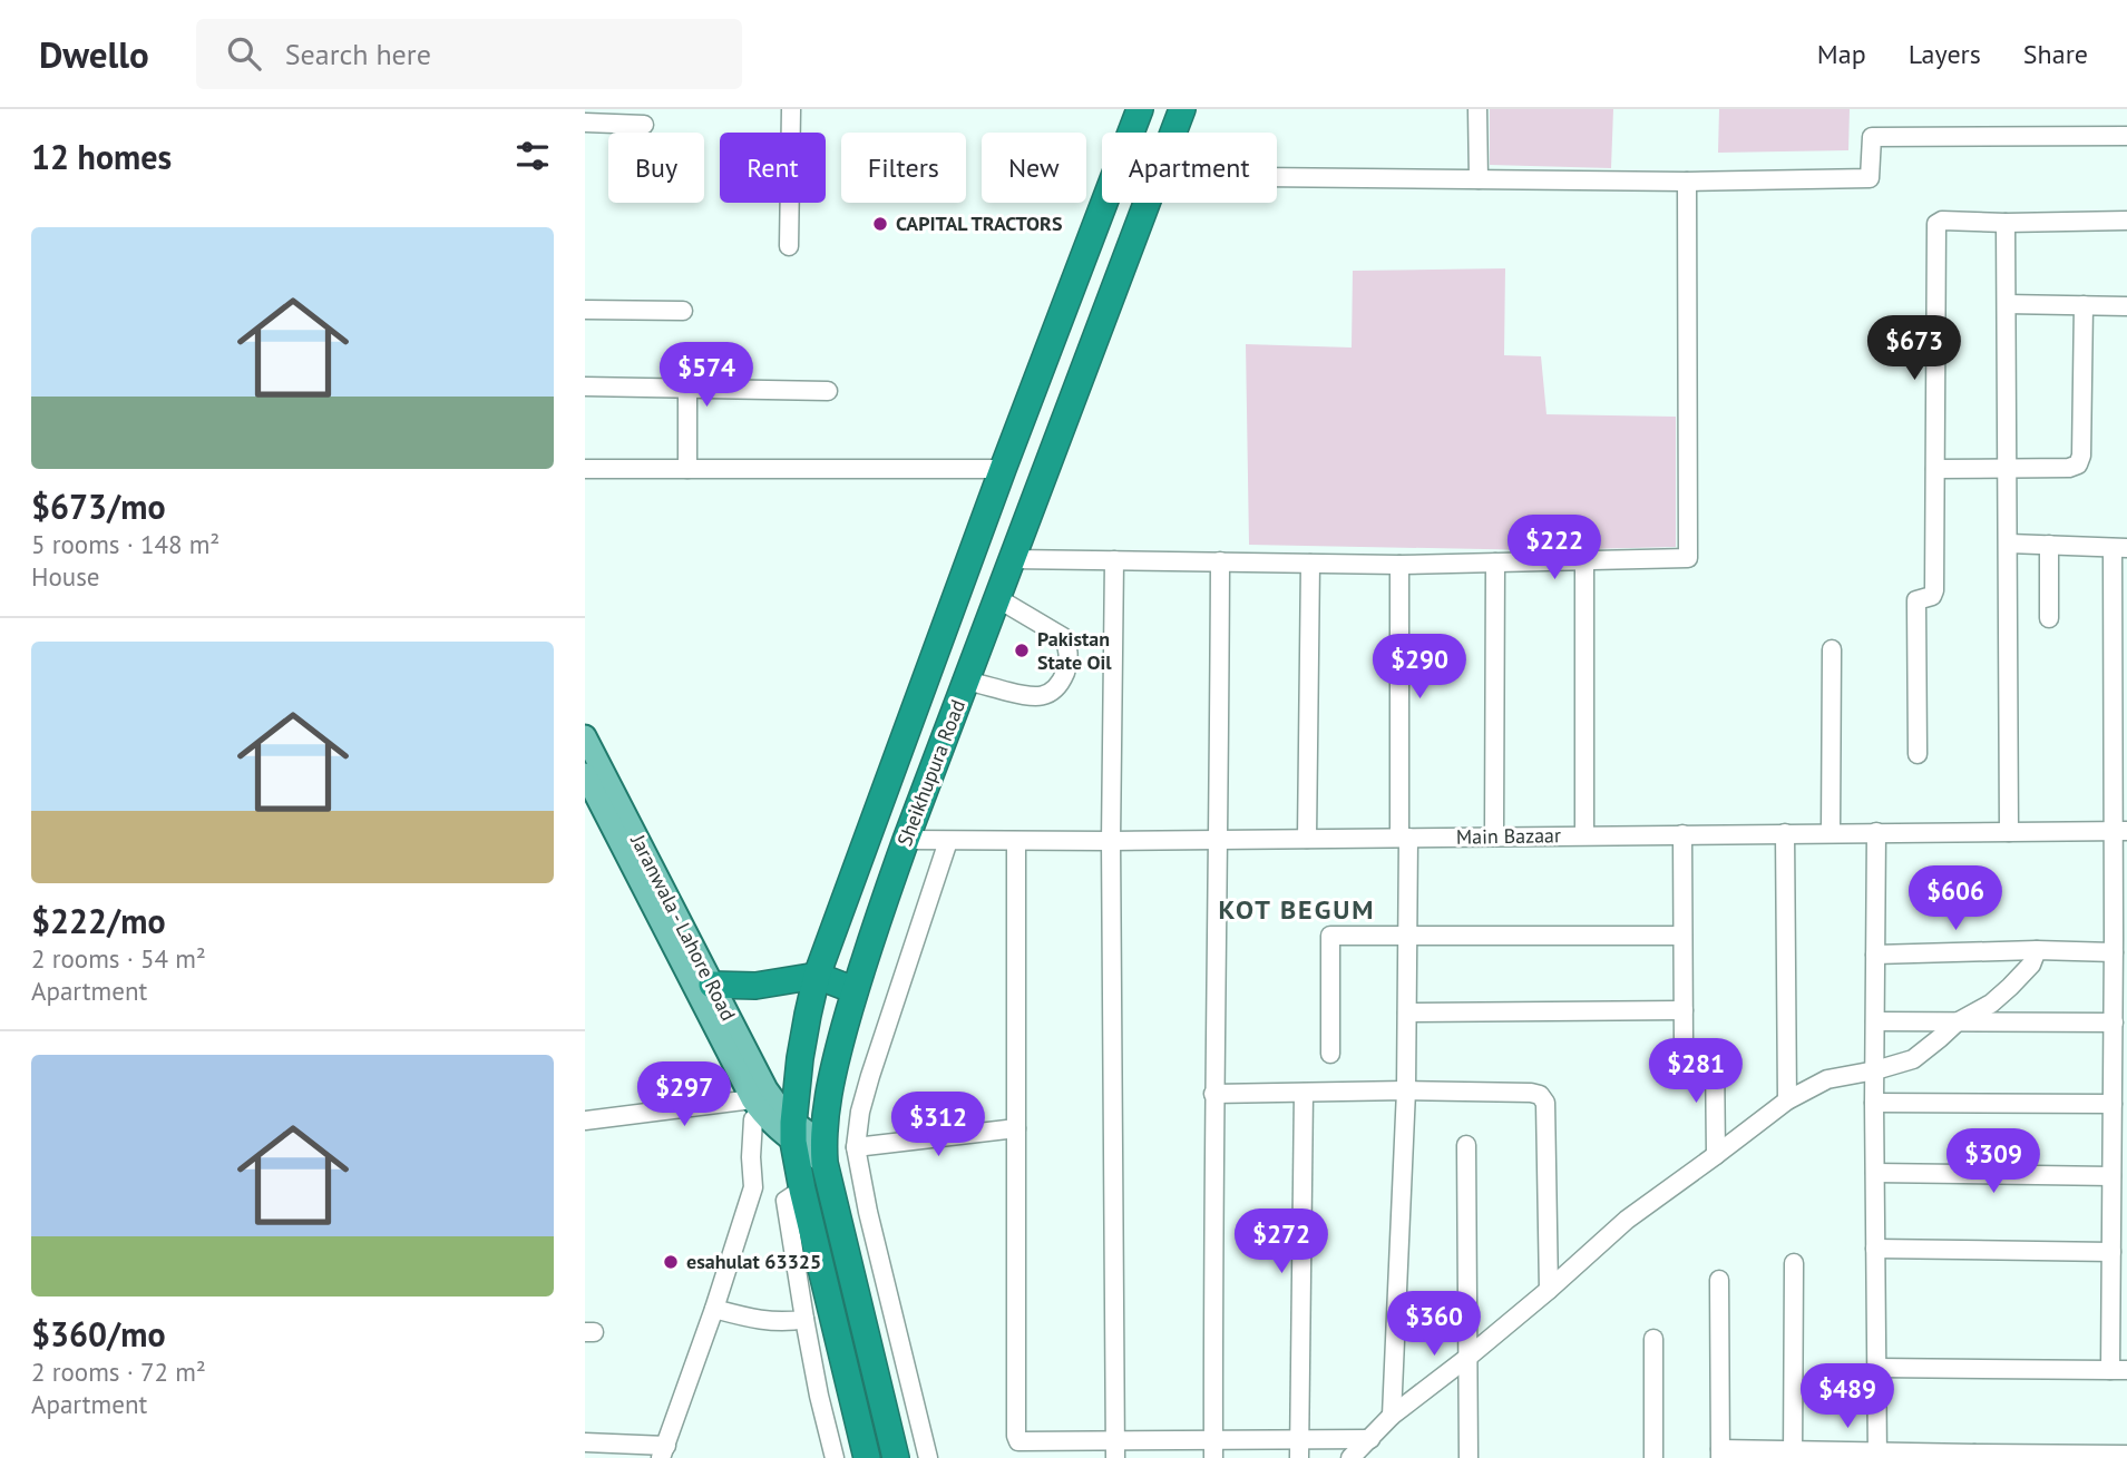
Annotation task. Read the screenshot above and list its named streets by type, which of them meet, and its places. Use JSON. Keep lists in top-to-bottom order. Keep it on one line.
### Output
{"streets":{"highway":["Sheikhupura Road"],"main road":["Jaranwala - Lahore Road"],"street":["Main Bazaar"]},"crossings":[["Sheikhupura Road","Main Bazaar"],["Sheikhupura Road","Jaranwala - Lahore Road"]],"districts":["KOT BEGUM"],"places":["CAPITAL TRACTORS","Pakistan State Oil","esahulat 63325"],"page":{"header":"Dwello","search":"Search here","nav":["Map","Layers","Share"],"heading":"12 homes","chip":["Buy","Rent","Filters","New","Apartment"],"list":[{"name":"$673/mo","note":"5 rooms · 148 m² · House"},{"name":"$222/mo","note":"2 rooms · 54 m² · Apartment"},{"name":"$360/mo","note":"2 rooms · 72 m² · Apartment"}],"price":["$673","$574","$222","$290","$606","$281","$297","$312","$309","$272","$360","$489"]}}
